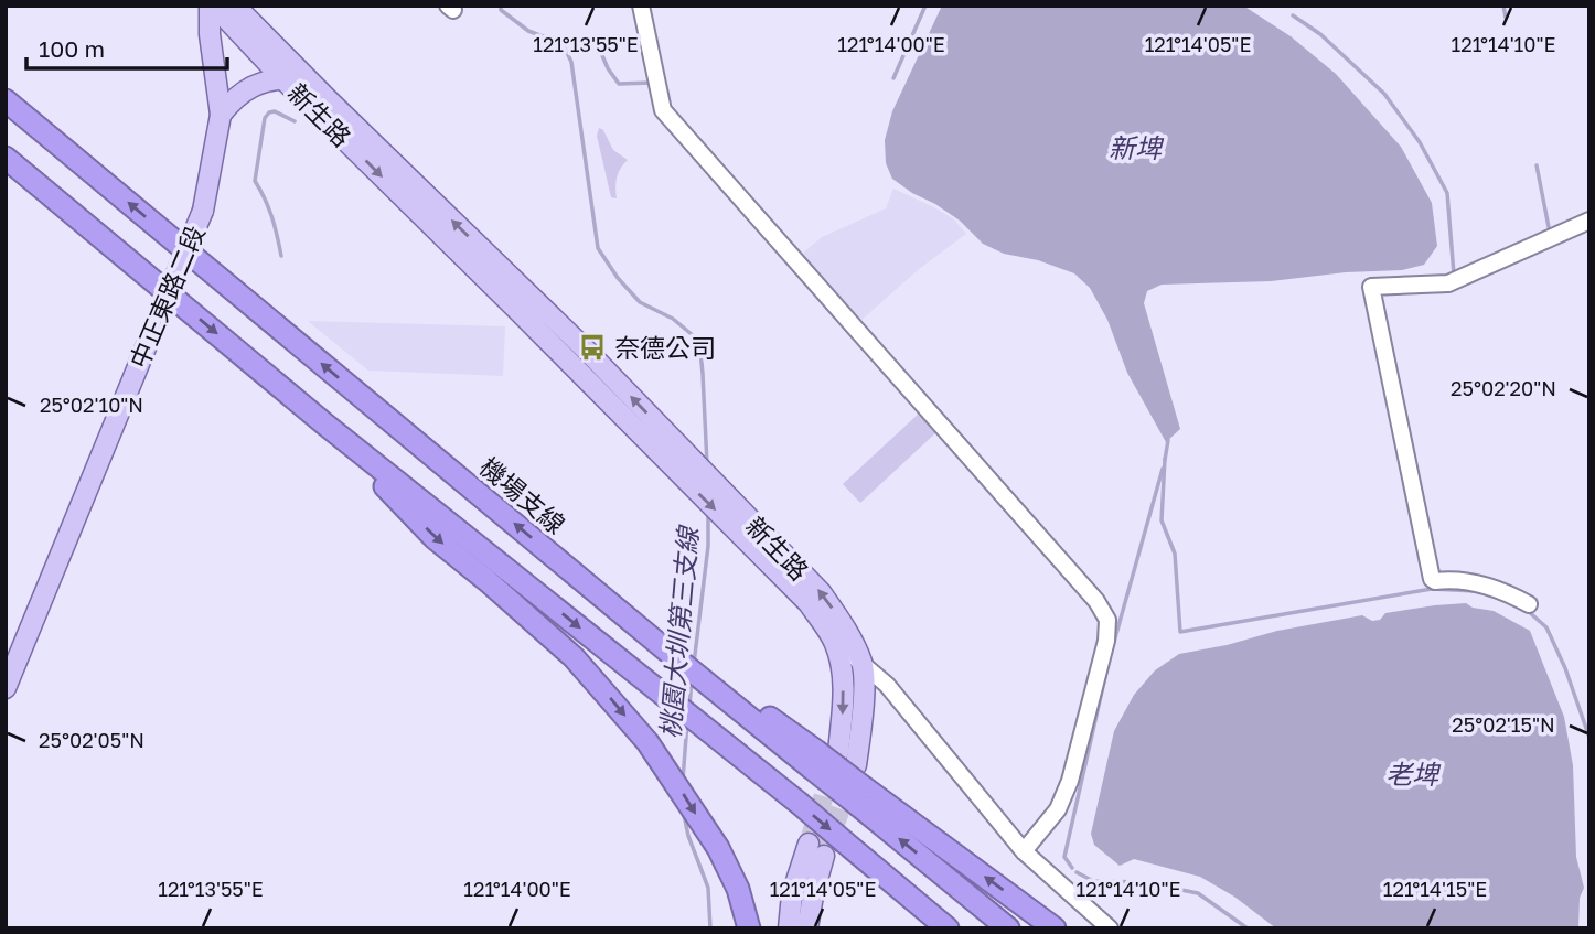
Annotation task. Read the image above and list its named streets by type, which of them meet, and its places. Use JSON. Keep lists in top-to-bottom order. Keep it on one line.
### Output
{"streets":{"highway":["機場支線"],"main road":["新生路","中正東路二段"]},"crossings":[["新生路","機場支線"]],"water":["新埤","桃園大圳第三支線","老埤"],"places":{"bus stop":["奈德公司"]},"scale_bar":"100 m","coordinates":["121°13'55\"E","121°14'00\"E","121°14'05\"E","121°14'10\"E","25°02'20\"N","25°02'10\"N","25°02'15\"N","25°02'05\"N","121°14'15\"E"]}
